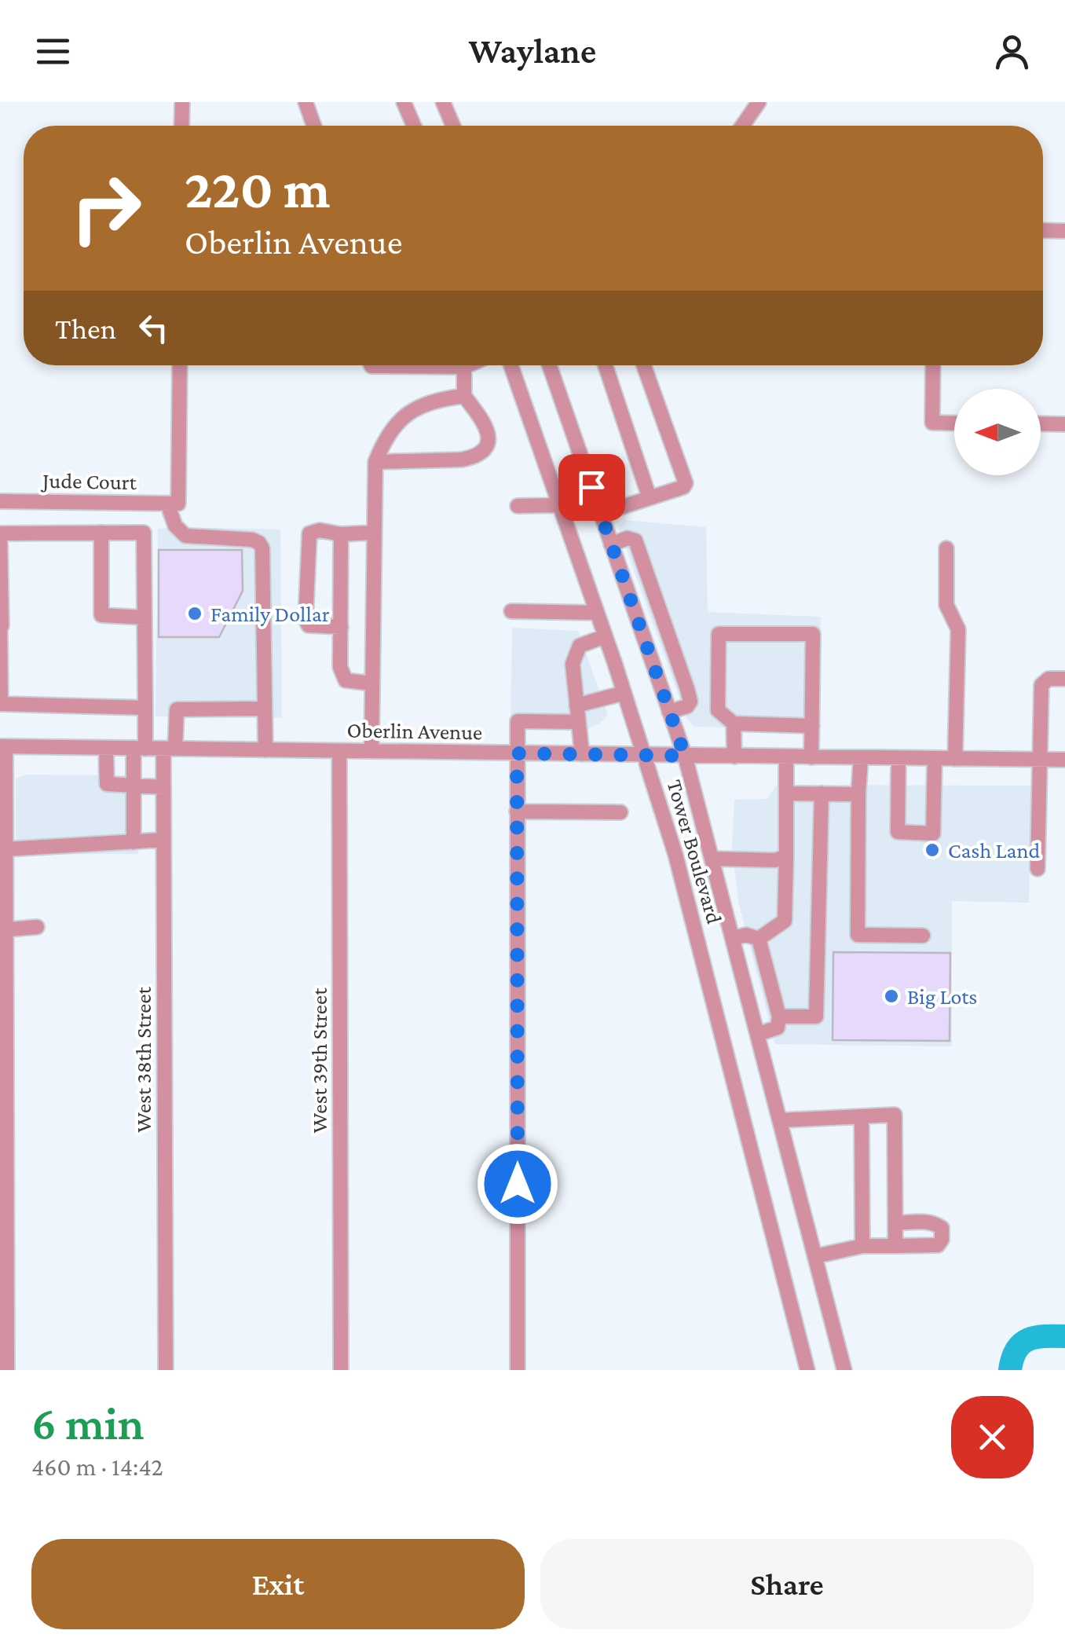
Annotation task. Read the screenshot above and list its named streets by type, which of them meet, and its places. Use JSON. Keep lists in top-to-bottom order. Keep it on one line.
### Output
{"streets":{"street":["Jude Court","Oberlin Avenue","Tower Boulevard","West 38th Street","West 39th Street"]},"crossings":[["Oberlin Avenue","Tower Boulevard"],["Oberlin Avenue","West 38th Street"],["Oberlin Avenue","West 39th Street"]],"places":["Family Dollar","Cash Land","Big Lots"],"north":"left","page":{"header":"Waylane","turn":["220 m","Oberlin Avenue"],"then":"Then","heading":["6 min","460 m · 14:42"],"buttons":["Exit","Share"]}}
